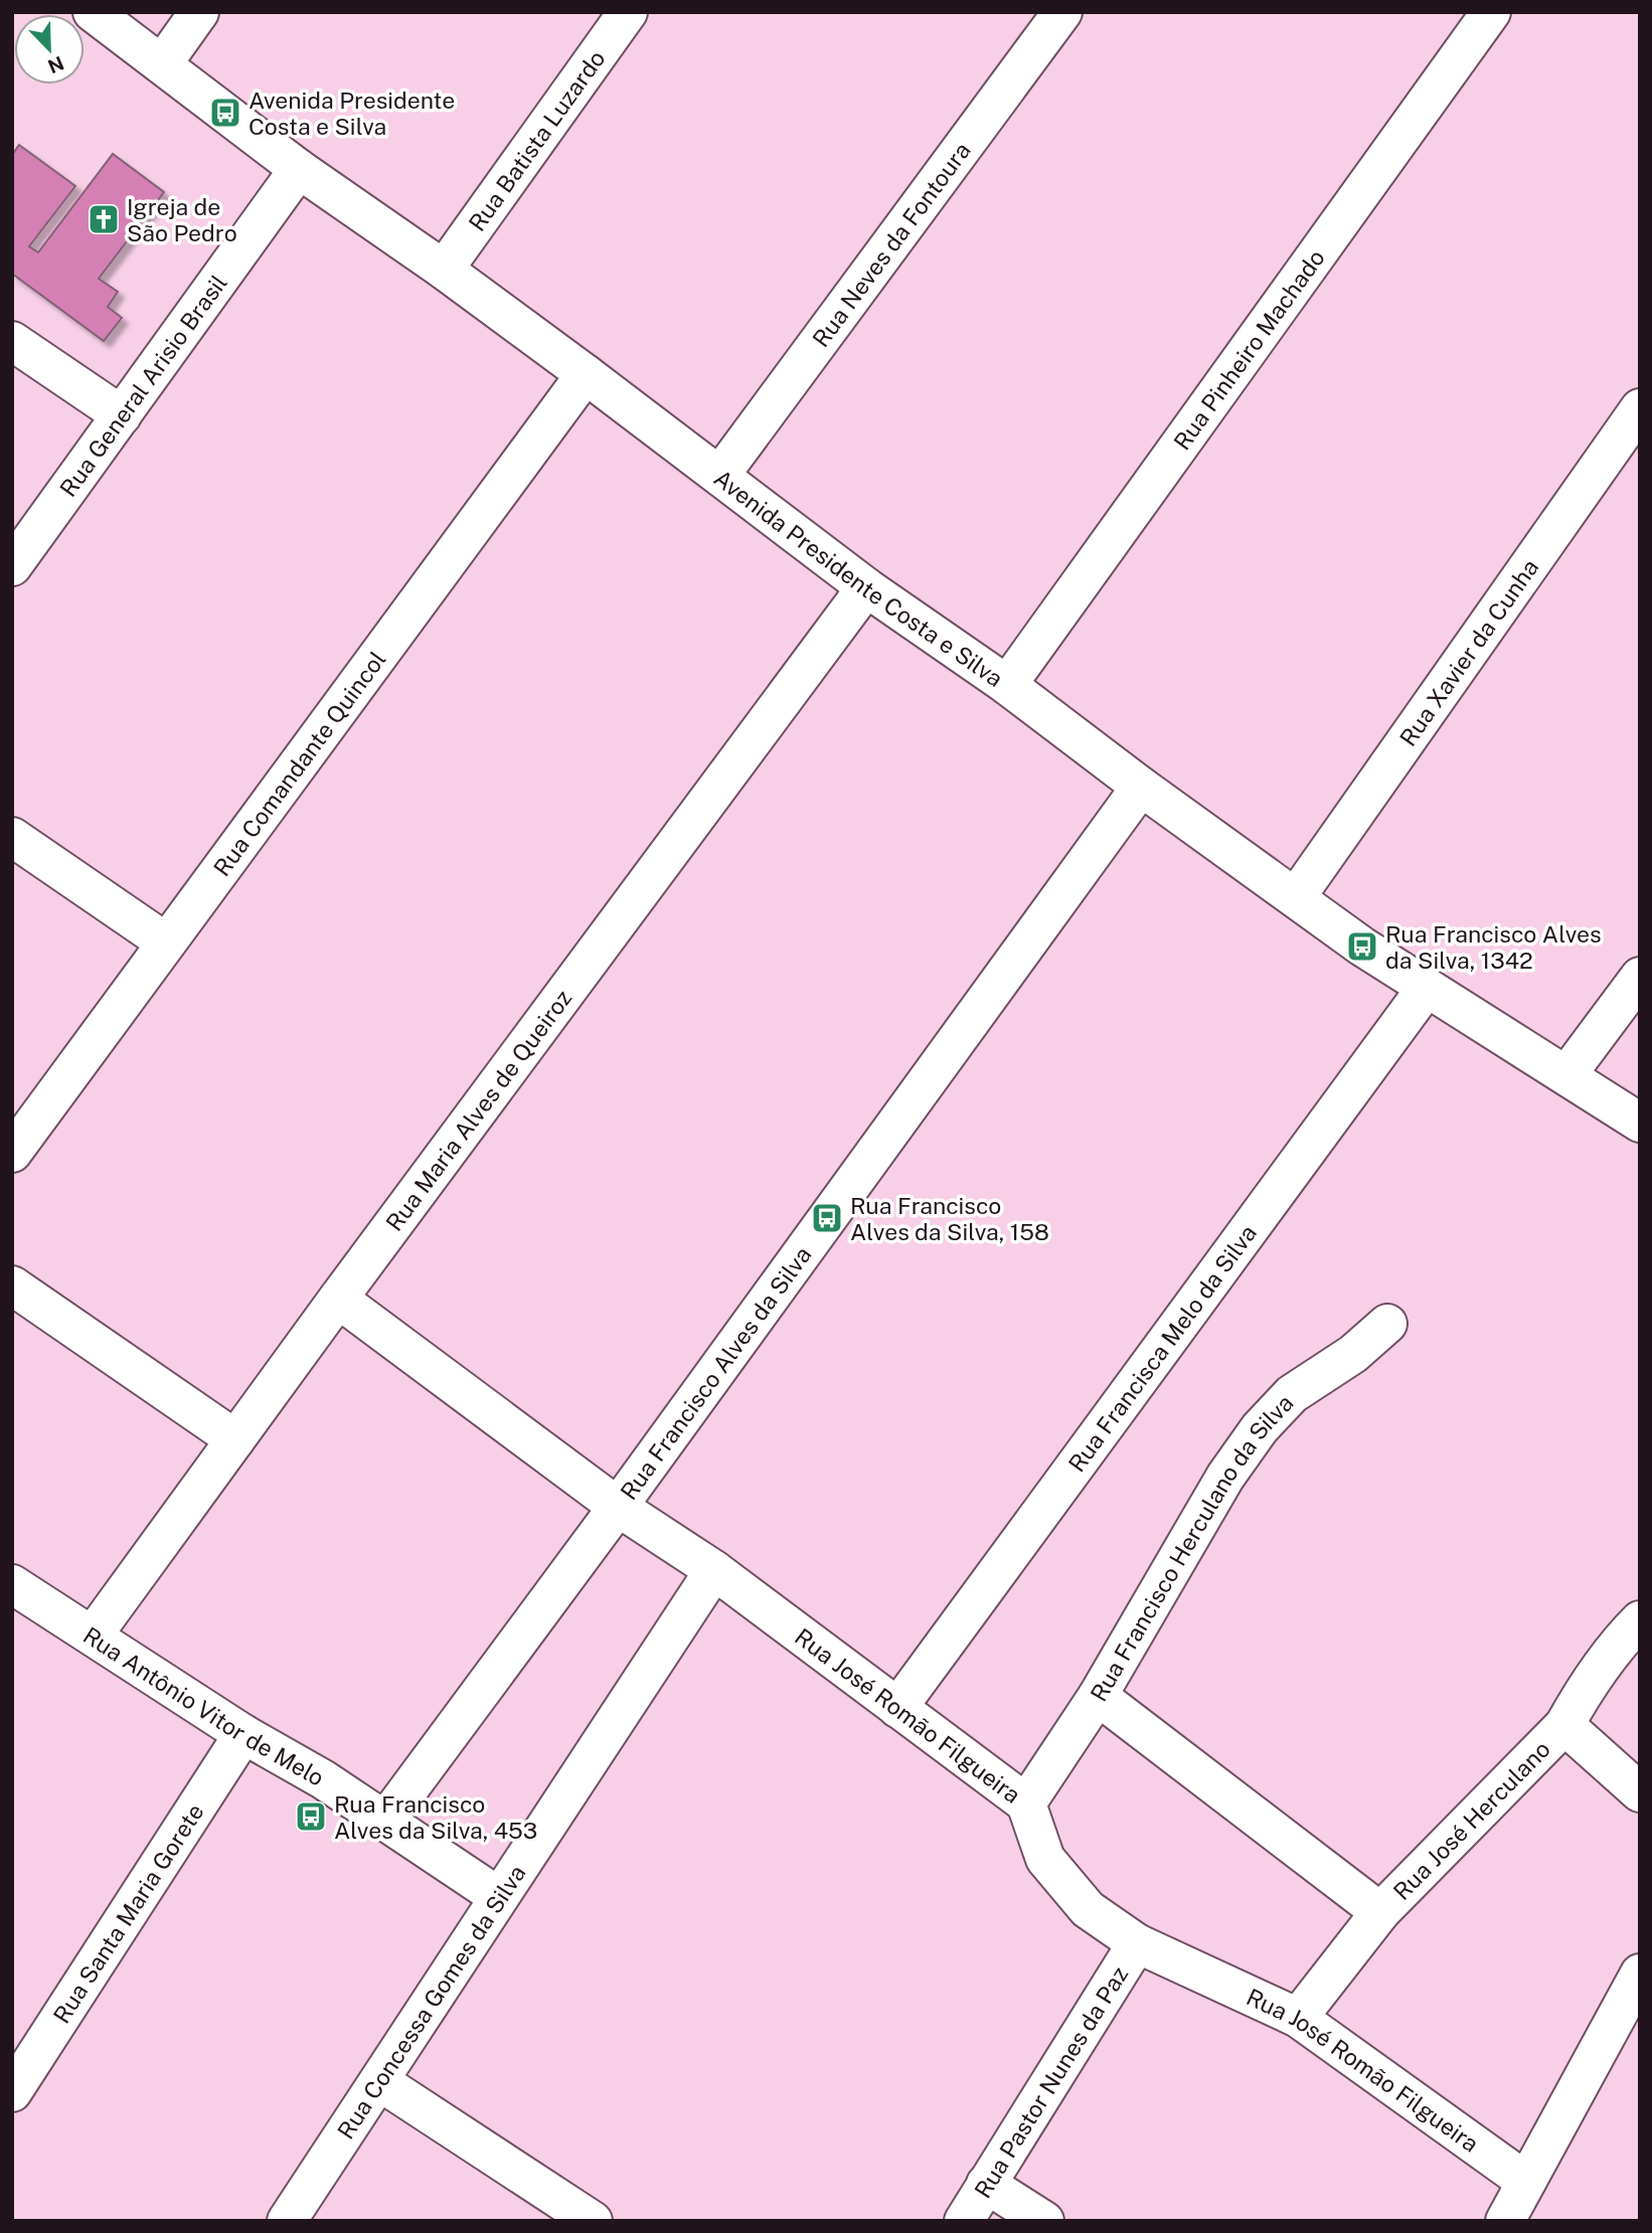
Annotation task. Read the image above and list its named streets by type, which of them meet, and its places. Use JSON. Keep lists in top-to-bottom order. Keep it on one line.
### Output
{"streets":{"street":["Rua Batista Luzardo","Rua Neves da Fontoura","Rua Pinheiro Machado","Rua General Arisio Brasil","Avenida Presidente Costa e Silva","Rua Xavier da Cunha","Rua Comandante Quincol","Rua Maria Alves de Queiroz","Rua Francisca Melo da Silva","Rua Francisco Alves da Silva","Rua Francisco Herculano da Silva","Rua Antônio Vitor de Melo","Rua José Romão Filgueira","Rua José Herculano","Rua Santa Maria Gorete","Rua Concessa Gomes da Silva","Rua Pastor Nunes da Paz"]},"crossings":[["Rua Batista Luzardo","Avenida Presidente Costa e Silva"],["Rua Neves da Fontoura","Avenida Presidente Costa e Silva"],["Rua Pinheiro Machado","Avenida Presidente Costa e Silva"],["Rua General Arisio Brasil","Avenida Presidente Costa e Silva"],["Avenida Presidente Costa e Silva","Rua Xavier da Cunha"],["Avenida Presidente Costa e Silva","Rua Comandante Quincol"],["Avenida Presidente Costa e Silva","Rua Maria Alves de Queiroz"],["Avenida Presidente Costa e Silva","Rua Francisca Melo da Silva"],["Avenida Presidente Costa e Silva","Rua Francisco Alves da Silva"],["Rua Maria Alves de Queiroz","Rua Antônio Vitor de Melo"],["Rua Maria Alves de Queiroz","Rua José Romão Filgueira"],["Rua Francisca Melo da Silva","Rua José Romão Filgueira"],["Rua Francisco Alves da Silva","Rua Antônio Vitor de Melo"],["Rua Francisco Alves da Silva","Rua José Romão Filgueira"],["Rua Francisco Herculano da Silva","Rua José Romão Filgueira"],["Rua Antônio Vitor de Melo","Rua Santa Maria Gorete"],["Rua Antônio Vitor de Melo","Rua Concessa Gomes da Silva"],["Rua José Romão Filgueira","Rua José Herculano"],["Rua José Romão Filgueira","Rua Concessa Gomes da Silva"],["Rua José Romão Filgueira","Rua Pastor Nunes da Paz"]],"places":{"bus stop":["Avenida Presidente Costa e Silva","Rua Francisco Alves da Silva, 1342","Rua Francisco Alves da Silva, 158","Rua Francisco Alves da Silva, 453"],"church":["Igreja de São Pedro"]},"north":"bottom right"}
